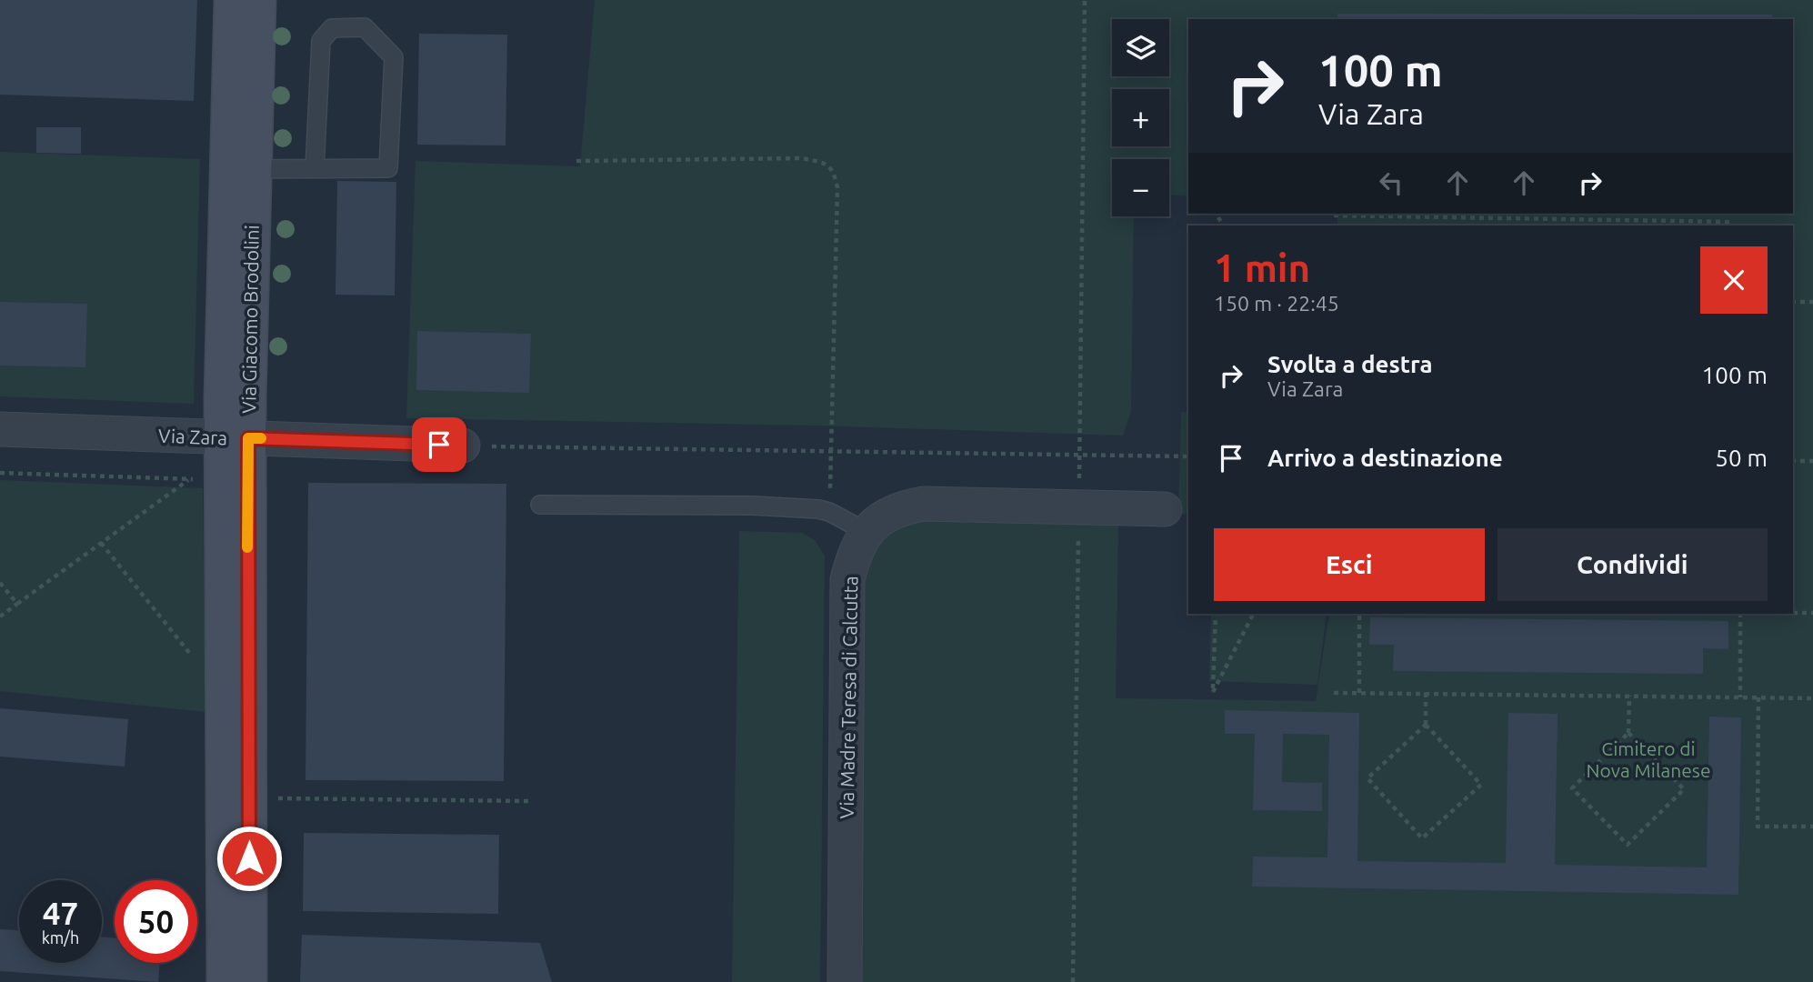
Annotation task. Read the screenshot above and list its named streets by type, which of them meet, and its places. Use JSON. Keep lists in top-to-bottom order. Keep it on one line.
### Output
{"streets":{"main road":["Via Giacomo Brodolini"],"street":["Via Zara","Via Madre Teresa di Calcutta"]},"crossings":[["Via Giacomo Brodolini","Via Zara"]],"parks":["Cimitero di Nova Milanese"],"page":{"map_buttons":["+","−"],"turn":["100 m","Via Zara"],"heading":["1 min","150 m · 22:45"],"list":[{"name":"Svolta a destra","note":"Via Zara","value":"100 m"},{"name":"Arrivo a destinazione","value":"50 m"}],"buttons":["Esci","Condividi"],"speed":"47 km/h","limit":"50"}}
